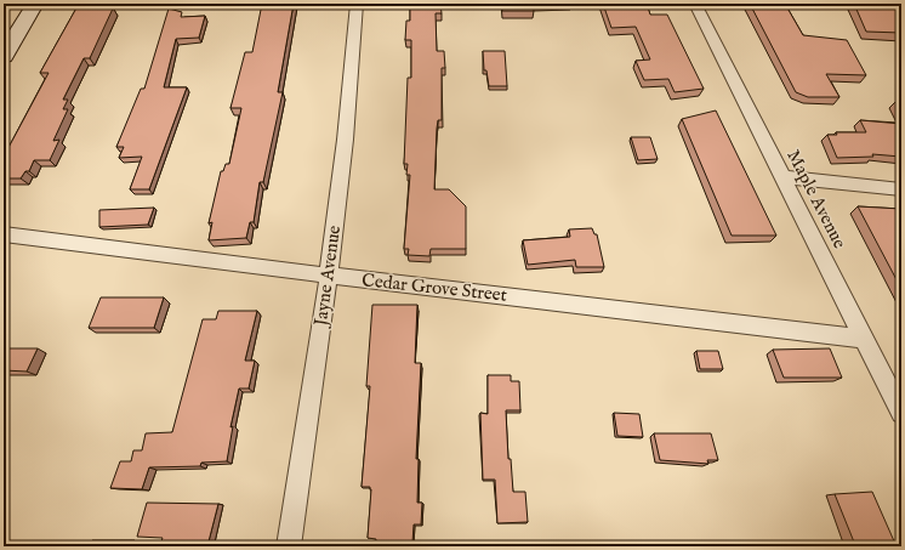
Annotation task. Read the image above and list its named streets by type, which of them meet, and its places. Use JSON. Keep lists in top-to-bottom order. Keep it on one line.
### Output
{"streets":{"street":["Maple Avenue","Jayne Avenue","Cedar Grove Street"]},"crossings":[["Maple Avenue","Cedar Grove Street"],["Jayne Avenue","Cedar Grove Street"]]}
